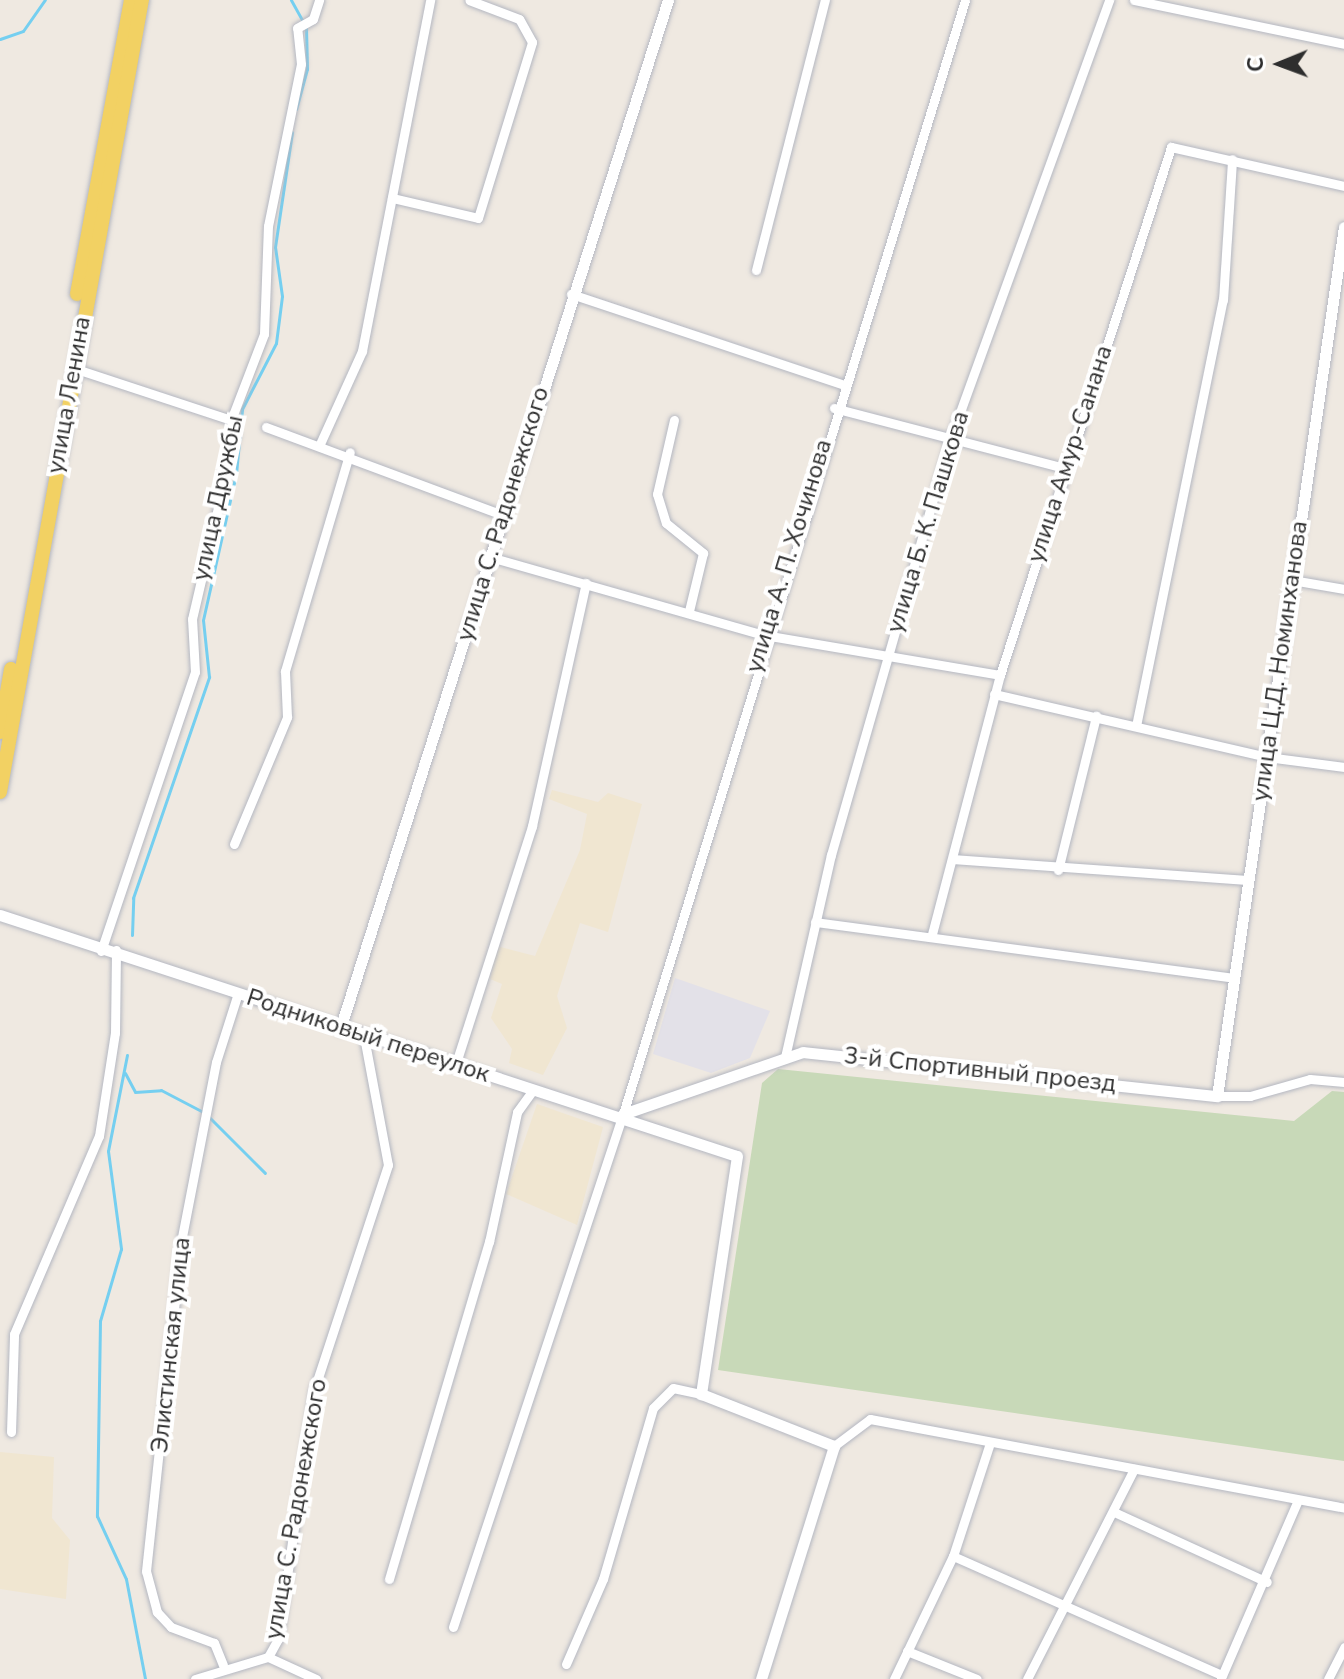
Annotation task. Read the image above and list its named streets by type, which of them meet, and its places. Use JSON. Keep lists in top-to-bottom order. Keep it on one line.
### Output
{"streets":{"main road":["улица Ленина"],"street":["улица Амур-Санана","улица Дружбы","улица С. Радонежского","улица Б. К. Пашкова","улица А. П. Хочинова","улица Ц.Д. Номинханова","Родниковый переулок","3-й Спортивный проезд","Элистинская улица"]},"crossings":[["улица Дружбы","Родниковый переулок"],["улица С. Радонежского","Родниковый переулок"],["улица Б. К. Пашкова","3-й Спортивный проезд"],["улица А. П. Хочинова","Родниковый переулок"],["улица А. П. Хочинова","3-й Спортивный проезд"],["улица Ц.Д. Номинханова","3-й Спортивный проезд"],["Родниковый переулок","3-й Спортивный проезд"],["Родниковый переулок","Элистинская улица"]],"north":"left"}
